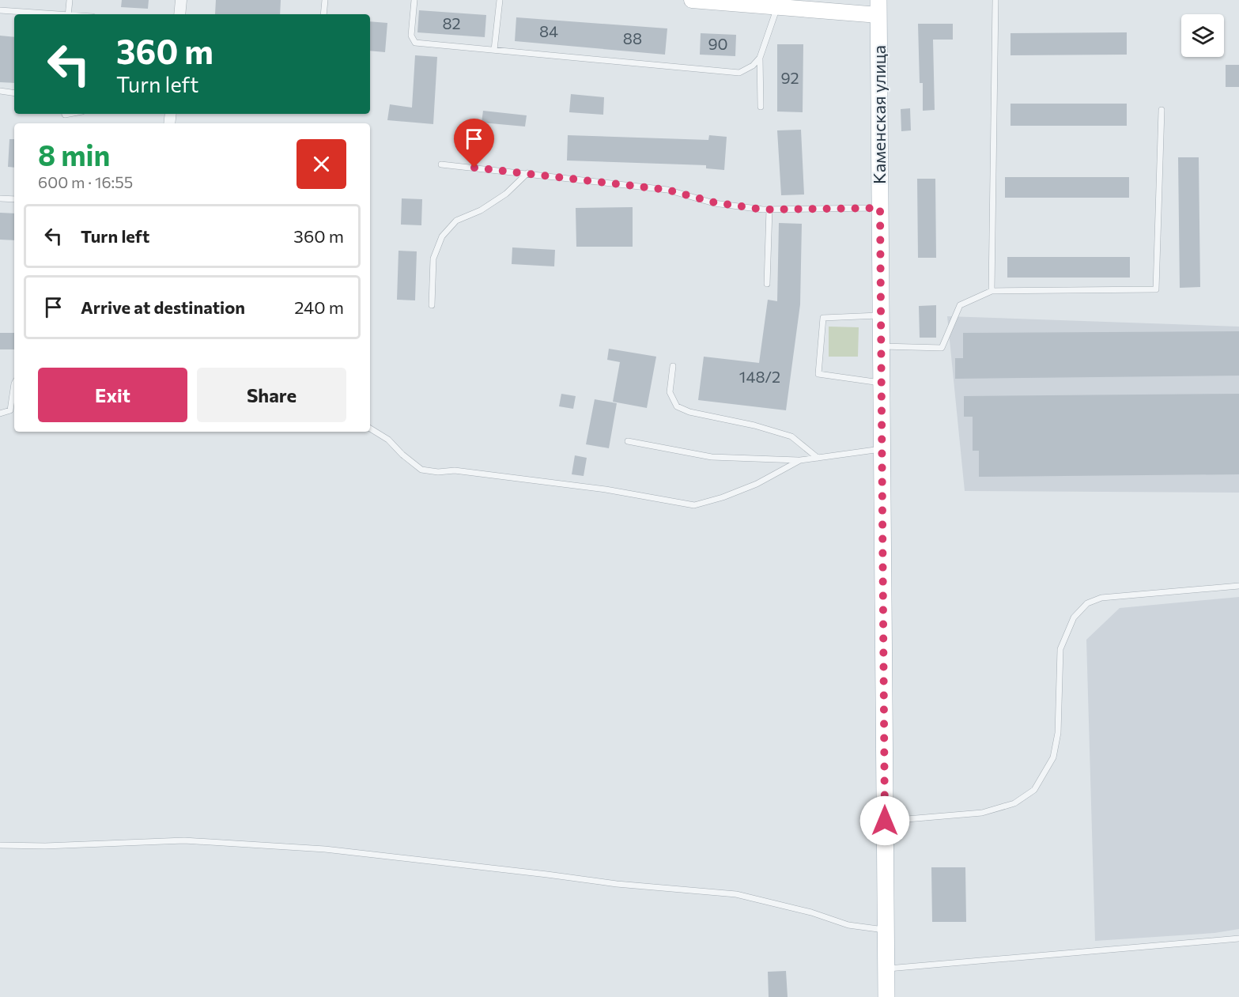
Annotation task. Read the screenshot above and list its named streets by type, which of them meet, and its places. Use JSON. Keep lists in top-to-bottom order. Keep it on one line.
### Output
{"streets":{"main road":["Каменская улица"]},"house_numbers":["82","84","88","90","92","148/2"],"page":{"turn":["360 m","Turn left"],"heading":["8 min","600 m · 16:55"],"list":[{"name":"Turn left","value":"360 m"},{"name":"Arrive at destination","value":"240 m"}],"buttons":["Exit","Share"]}}
